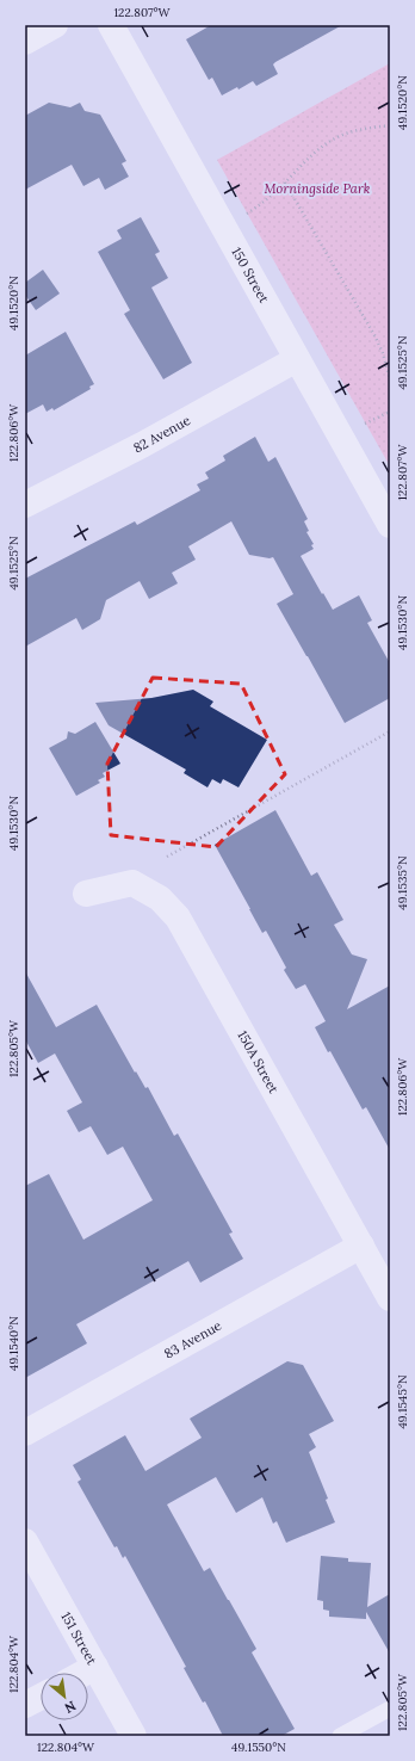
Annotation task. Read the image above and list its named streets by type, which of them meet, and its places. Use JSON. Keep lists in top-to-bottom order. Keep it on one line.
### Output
{"streets":{"street":["150 Street","82 Avenue","150A Street","83 Avenue","151 Street"]},"crossings":[["150 Street","82 Avenue"],["150A Street","83 Avenue"]],"parks":["Morningside Park"],"north":"bottom right","coordinates":["122.807°W","49.1520°N","49.1525°N","122.806°W","49.1530°N","49.1535°N","122.805°W","49.1540°N","49.1545°N","122.804°W","49.1550°N"]}
